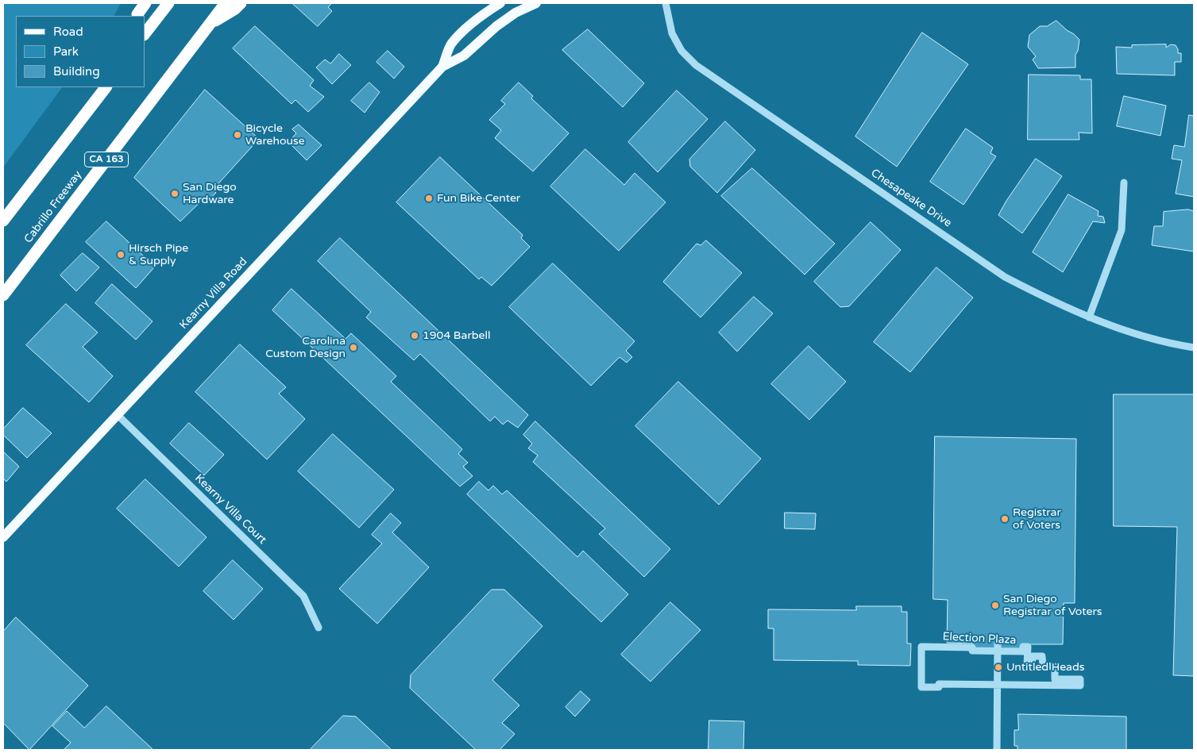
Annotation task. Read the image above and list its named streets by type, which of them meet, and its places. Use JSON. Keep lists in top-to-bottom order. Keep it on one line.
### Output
{"streets":{"highway":["CA 163","Cabrillo Freeway"],"main road":["Kearny Villa Road"],"street":["Chesapeake Drive","Kearny Villa Court","Election Plaza"]},"crossings":[["Kearny Villa Road","Kearny Villa Court"]],"places":["Bicycle Warehouse","San Diego Hardware","Fun Bike Center","Hirsch Pipe & Supply","1904 Barbell","Carolina Custom Design","Registrar of Voters","San Diego Registrar of Voters","Untitled Heads"],"legend":["Road","Park","Building"]}
